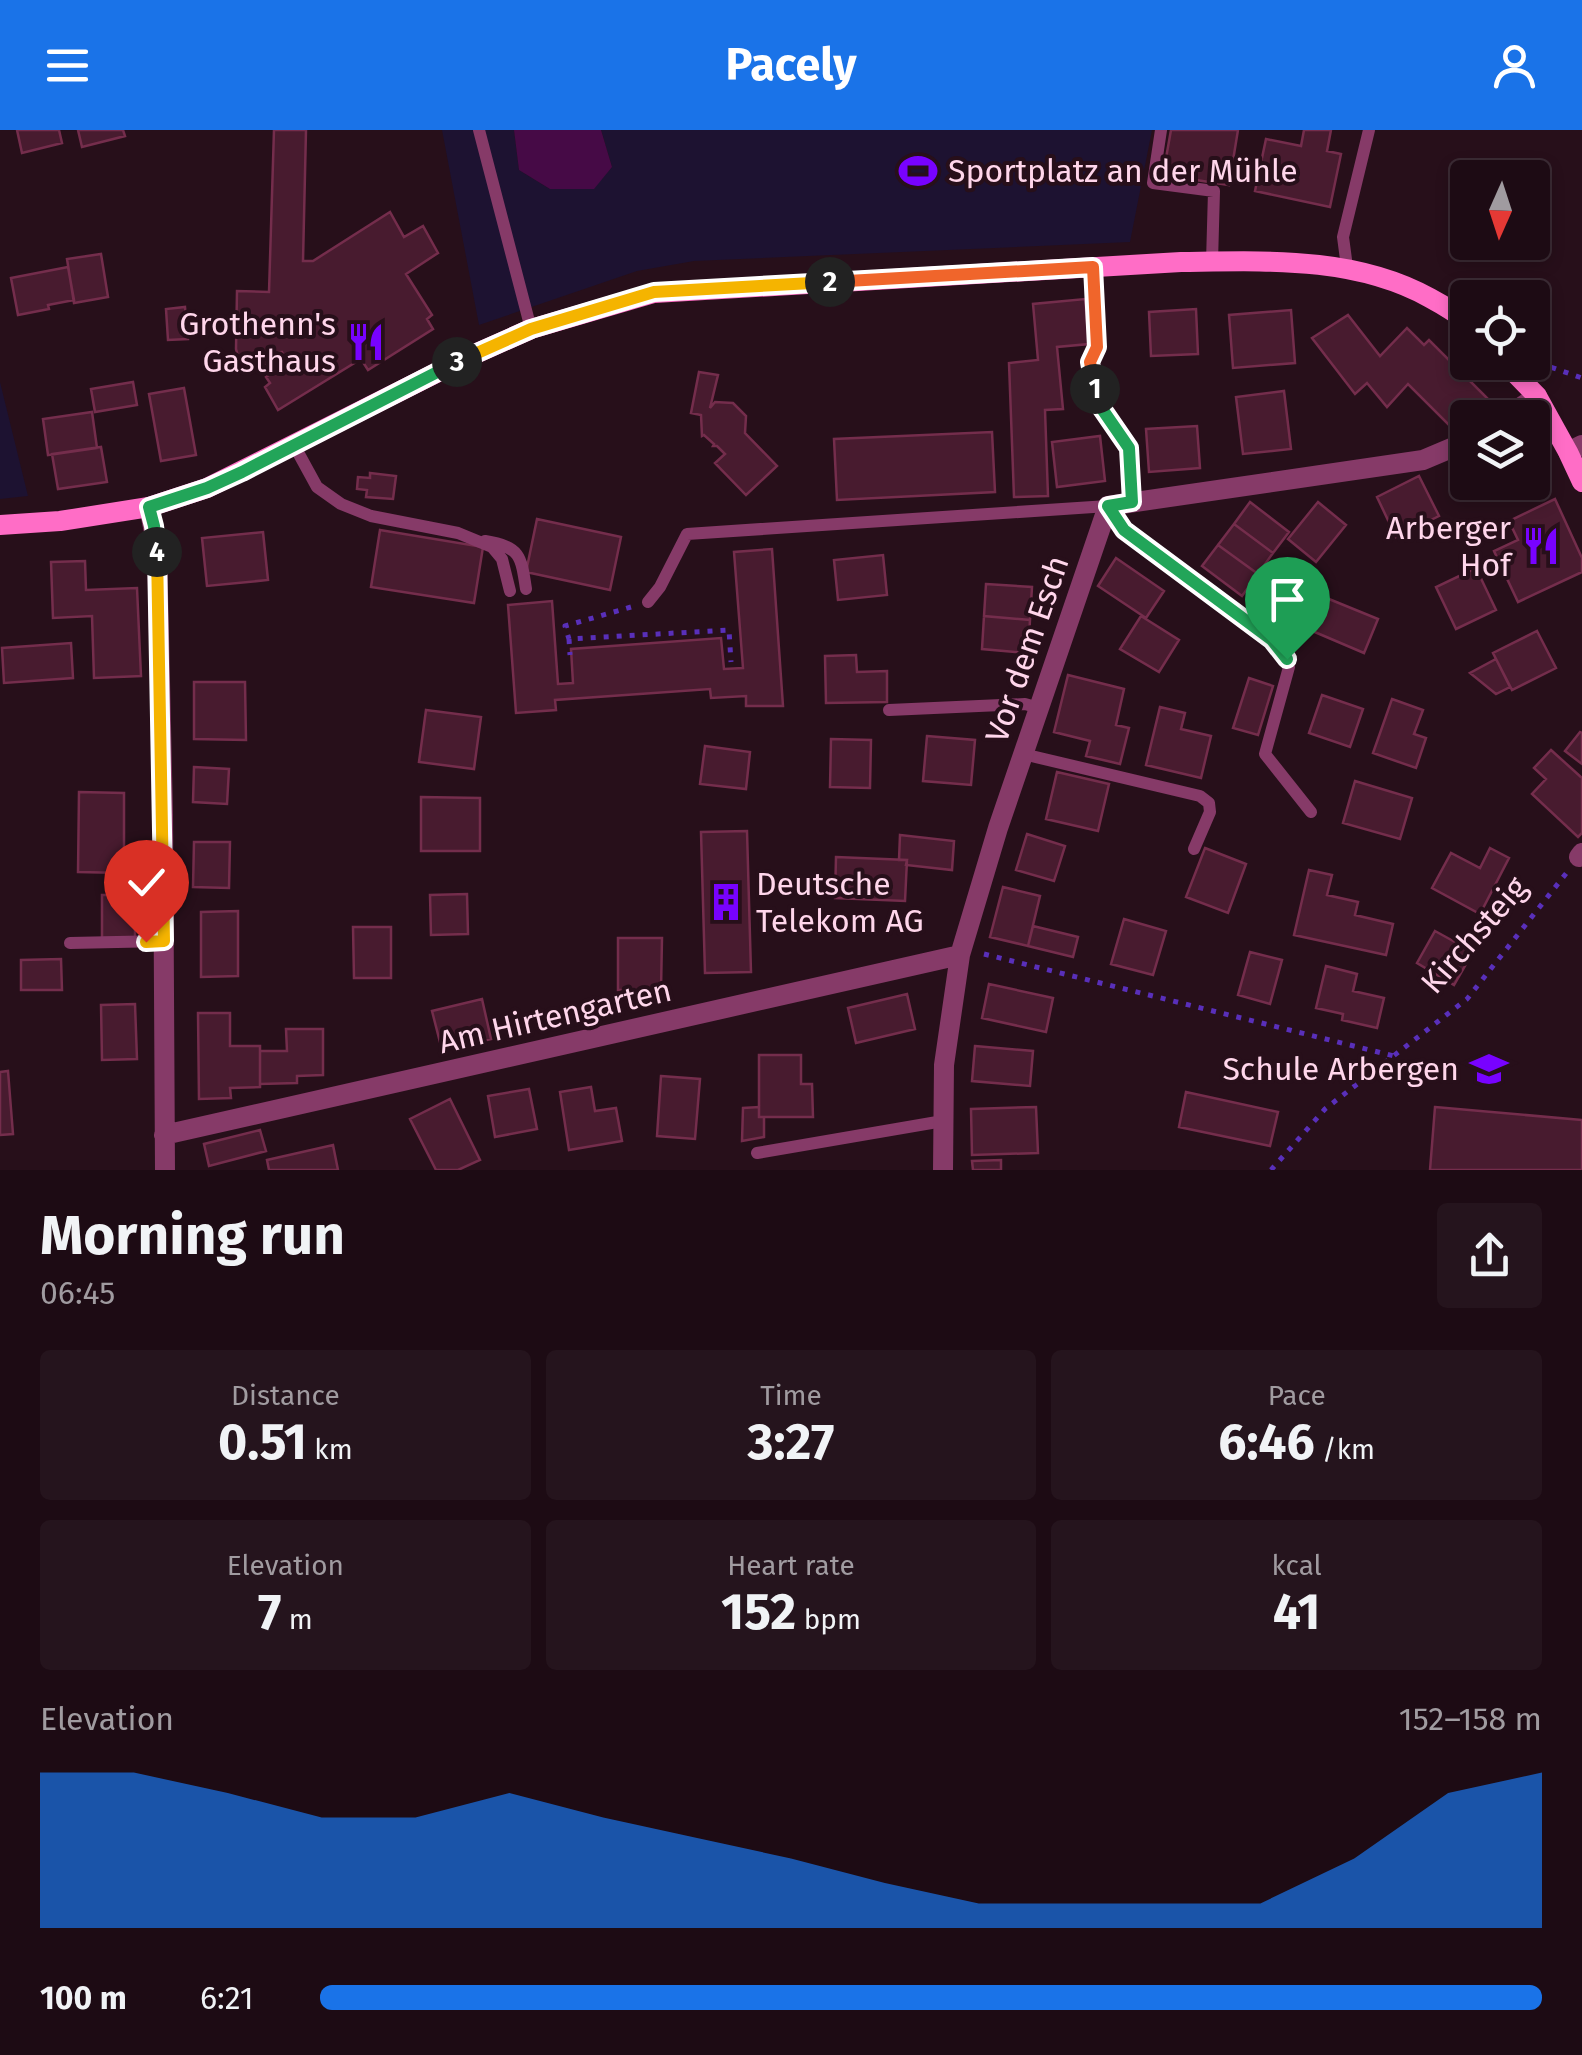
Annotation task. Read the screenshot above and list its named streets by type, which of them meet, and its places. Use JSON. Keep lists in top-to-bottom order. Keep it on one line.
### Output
{"streets":{"street":["Vor dem Esch","Am Hirtengarten"],"path":["Kirchsteig"]},"crossings":[["Vor dem Esch","Am Hirtengarten"]],"places":{"sports":["Sportplatz an der Mühle"],"restaurant":["Grothenn's Gasthaus","Arberger Hof"],"building":["Deutsche Telekom AG"],"school or university":["Schule Arbergen"]},"north":"bottom","page":{"header":"Pacely","pins":["2","3","1","4"],"heading":["Morning run","06:45"],"stats":[["Distance","0.51 km"],["Time","3:27"],["Pace","6:46 /km"],["Elevation","7 m"],["Heart rate","152 bpm"],["kcal","41"]],"chart":["Elevation","152–158 m"],"list":[{"name":"100 m","note":"6:21"}]}}
